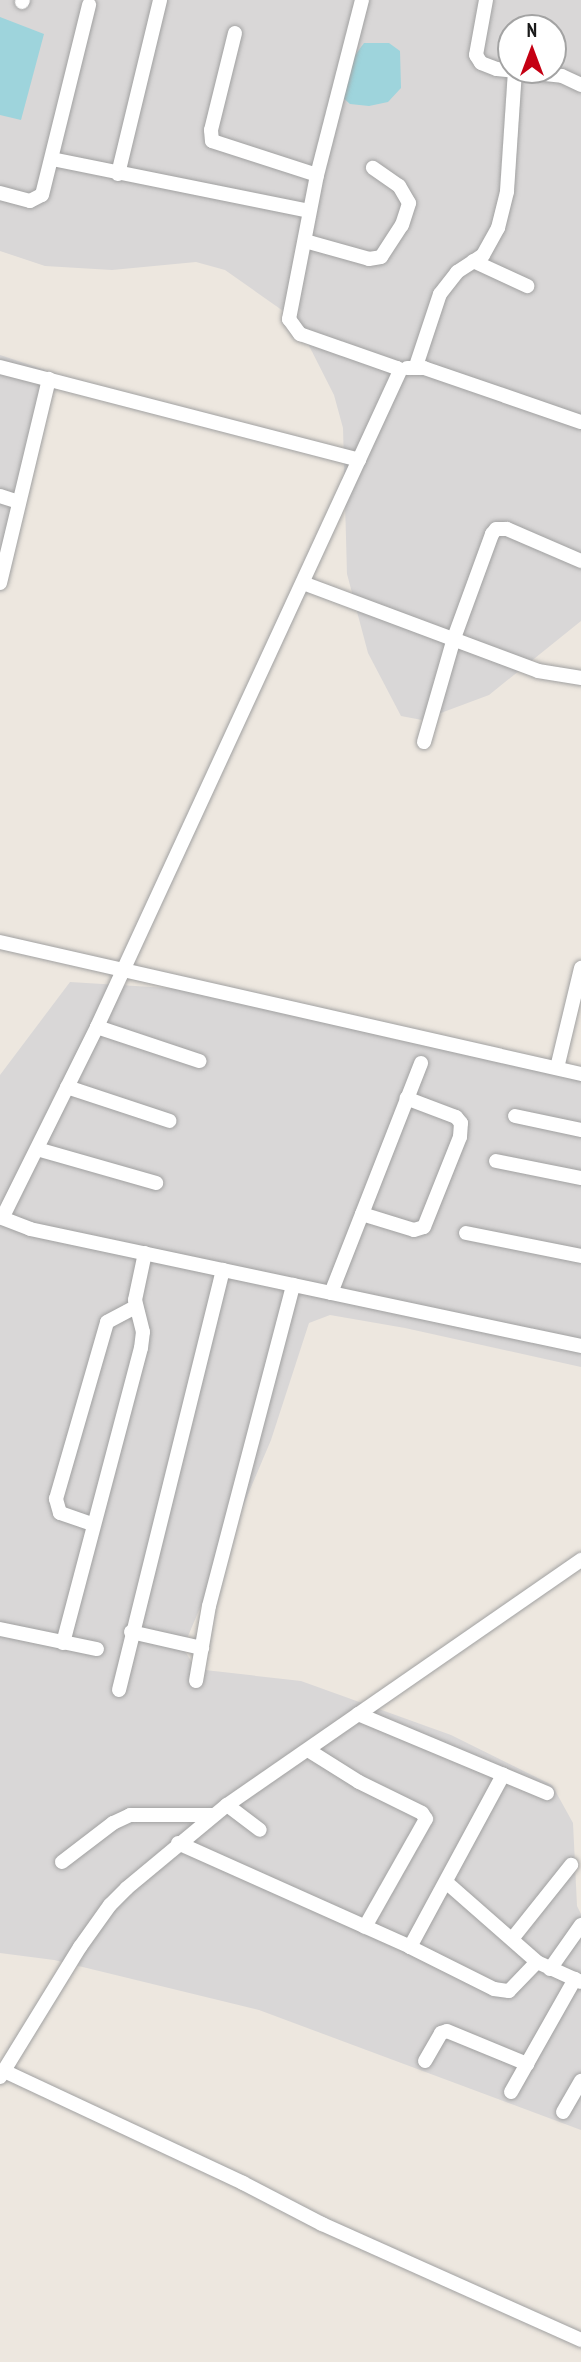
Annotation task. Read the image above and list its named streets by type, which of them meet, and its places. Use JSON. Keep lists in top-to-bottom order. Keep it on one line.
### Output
{"north":"top"}
